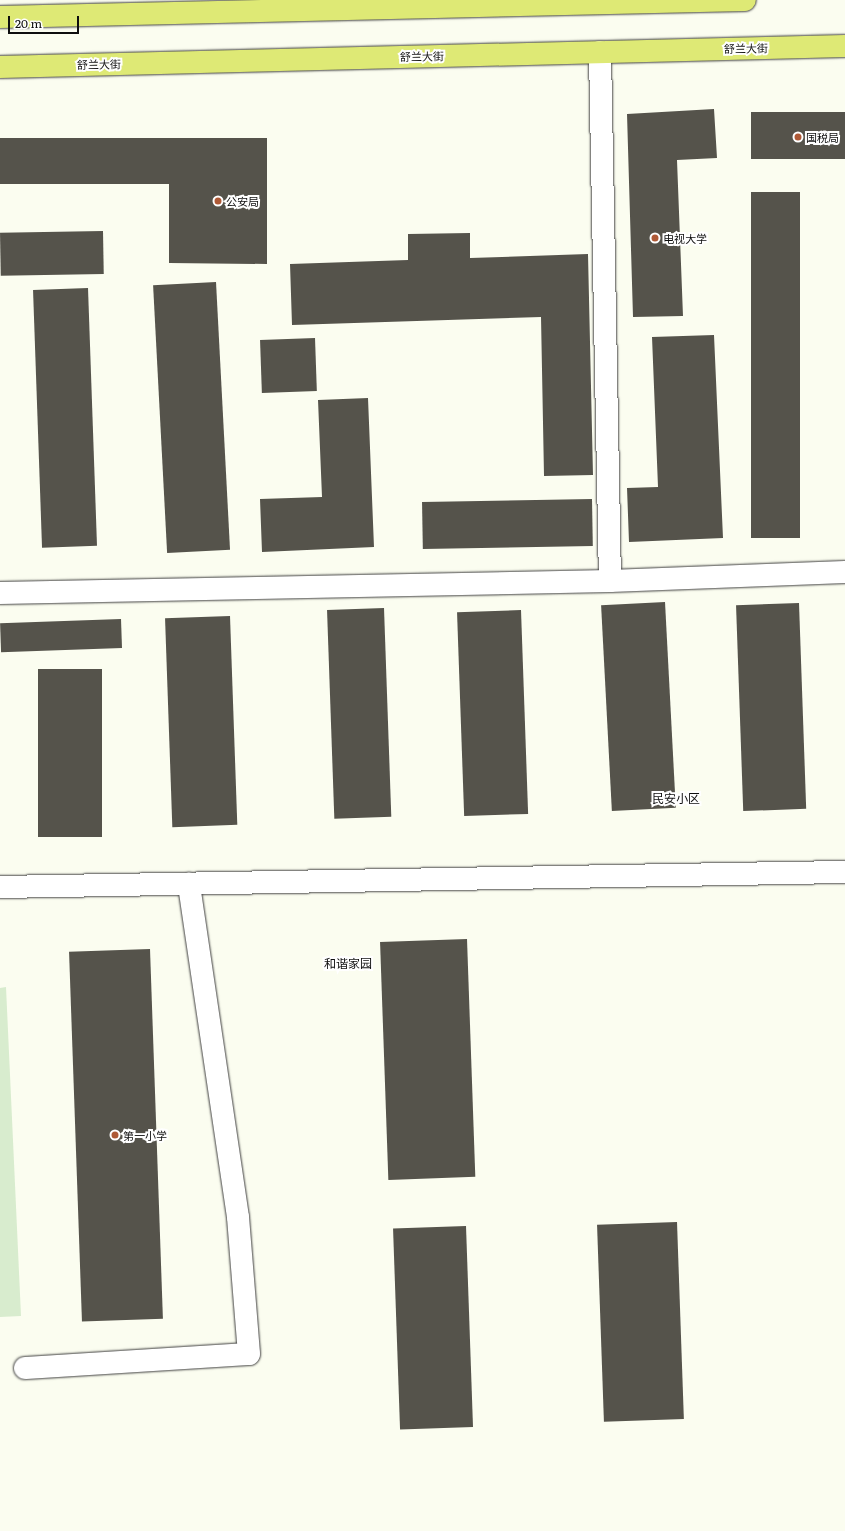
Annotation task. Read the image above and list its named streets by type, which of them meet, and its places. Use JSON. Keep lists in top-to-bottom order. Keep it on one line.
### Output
{"streets":{"main road":["舒兰大街"]},"districts":["民安小区","和谐家园"],"places":["国税局","公安局","电视大学","第一小学"],"scale_bar":"20 m"}
